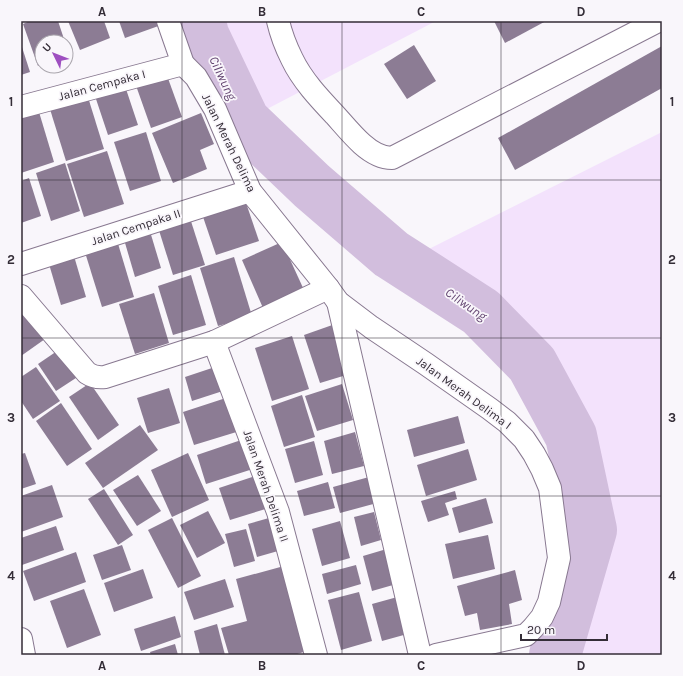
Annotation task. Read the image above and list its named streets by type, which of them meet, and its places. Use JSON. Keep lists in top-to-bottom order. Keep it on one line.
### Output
{"streets":{"street":["Jalan Cempaka I","Jalan Merah Delima","Jalan Cempaka II","Jalan Merah Delima I","Jalan Merah Delima II"]},"crossings":[["Jalan Cempaka I","Jalan Merah Delima"],["Jalan Merah Delima","Jalan Cempaka II"],["Jalan Merah Delima","Jalan Merah Delima I"]],"water":["Ciliwung"],"scale_bar":"20 m","north":"top left","grid":{"columns":["A","B","C","D"],"rows":["1","2","3","4"]}}
